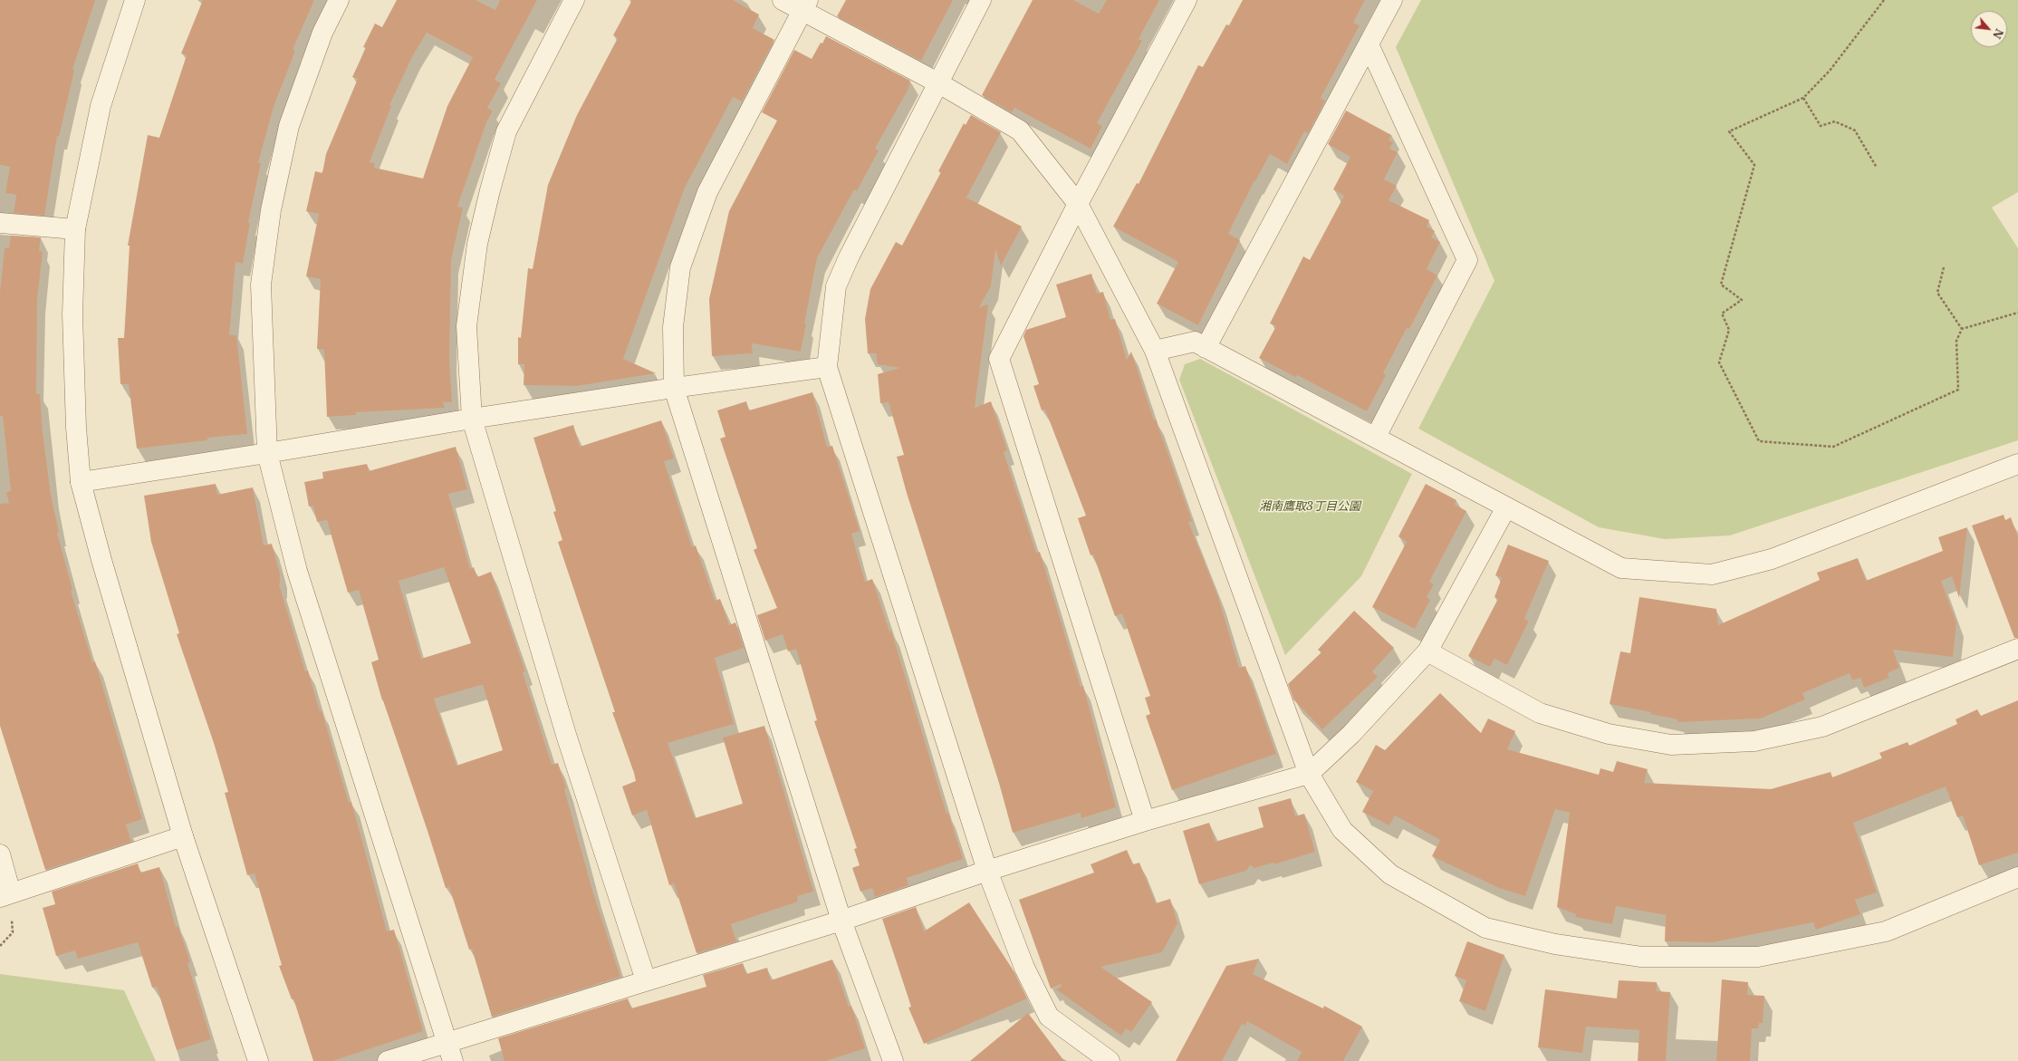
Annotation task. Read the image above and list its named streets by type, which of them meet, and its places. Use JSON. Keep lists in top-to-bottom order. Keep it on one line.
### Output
{"parks":["湘南鷹取3丁目公園"],"north":"bottom right"}
